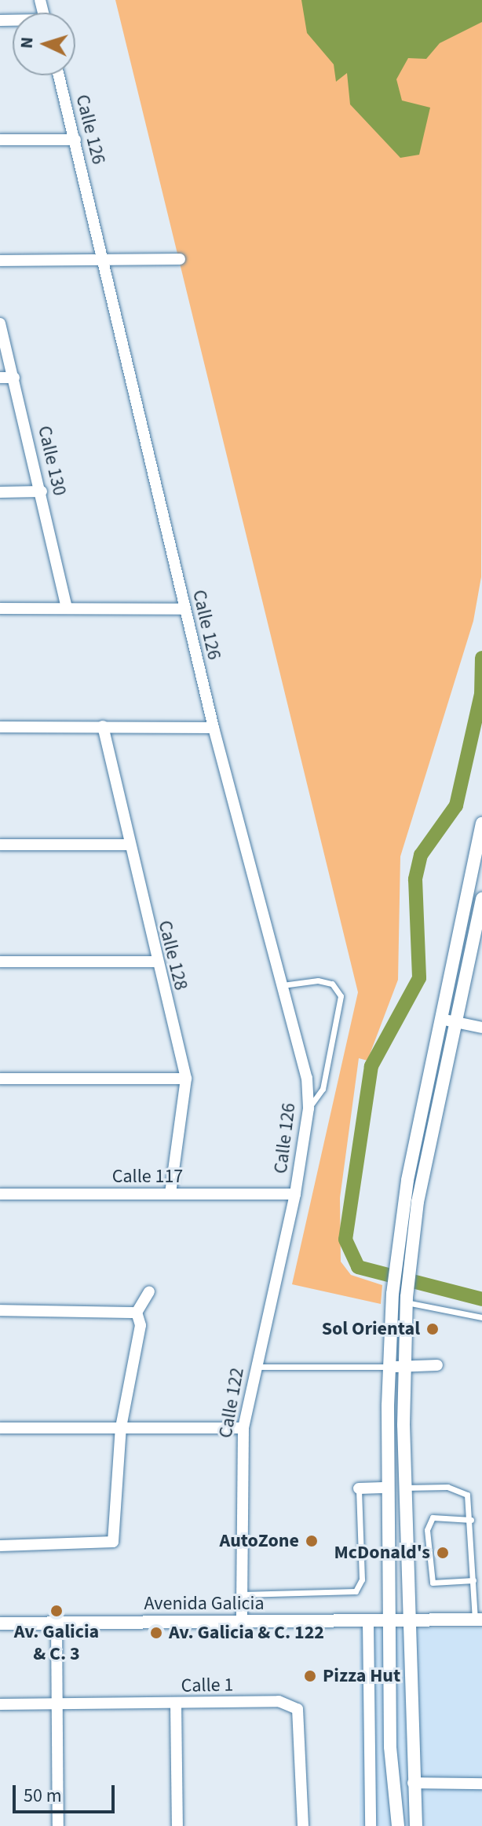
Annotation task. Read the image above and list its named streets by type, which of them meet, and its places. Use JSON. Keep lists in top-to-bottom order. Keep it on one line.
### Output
{"streets":{"street":["Calle 126","Calle 130","Calle 128","Calle 117","Calle 122","Avenida Galicia","Calle 1"]},"crossings":[["Calle 126","Calle 117"],["Calle 126","Calle 122"],["Calle 128","Calle 117"],["Calle 117","Calle 122"],["Calle 122","Avenida Galicia"]],"places":["Sol Oriental","AutoZone","McDonald's","Av. Galicia & C. 3","Av. Galicia & C. 122","Pizza Hut"],"scale_bar":"50 m","north":"left"}
